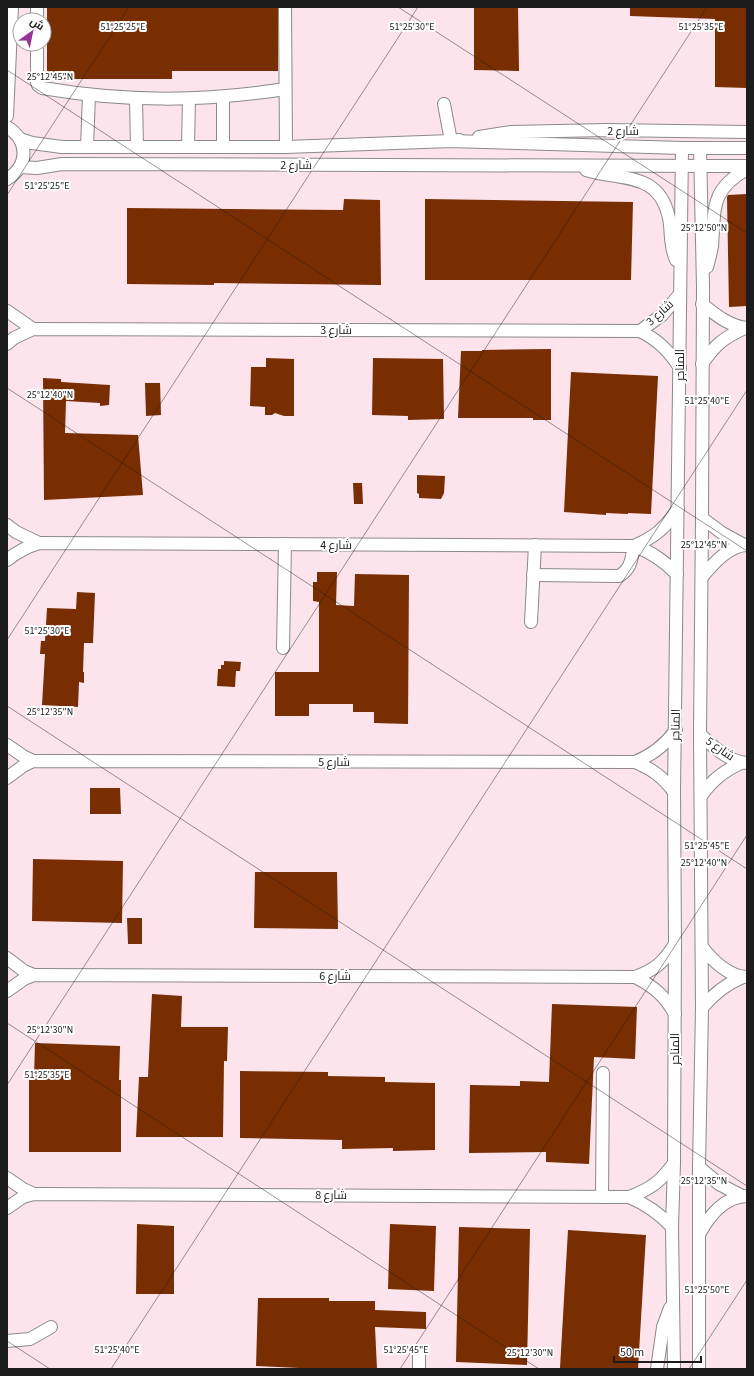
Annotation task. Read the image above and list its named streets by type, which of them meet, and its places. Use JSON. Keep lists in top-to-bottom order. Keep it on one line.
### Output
{"streets":{"street":["شارع 2","شارع 3","المناجر","شارع 4","شارع 5","شارع 6","شارع 8"]},"crossings":[["شارع 2","المناجر"],["شارع 3","المناجر"],["المناجر","شارع 4"],["المناجر","شارع 5"],["المناجر","شارع 6"],["المناجر","شارع 8"]],"scale_bar":"50 m","north":"top right","coordinates":["51°25'35\"E","51°25'25\"E","51°25'30\"E","25°12'45\"N","25°12'50\"N","25°12'40\"N","51°25'40\"E","25°12'35\"N","51°25'45\"E","25°12'30\"N","51°25'50\"E"]}
